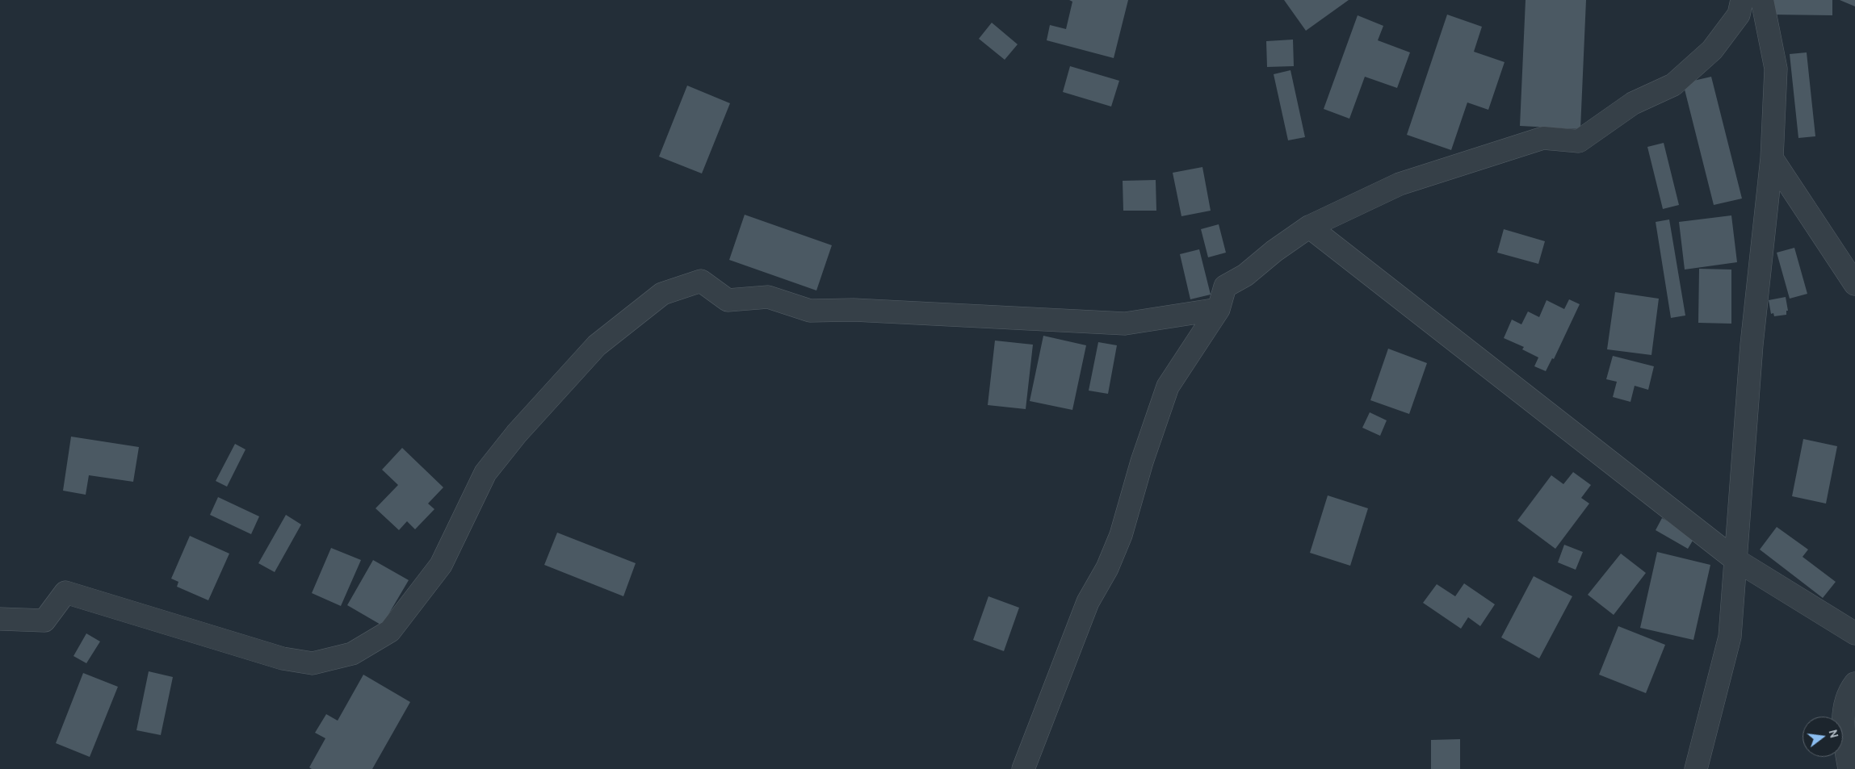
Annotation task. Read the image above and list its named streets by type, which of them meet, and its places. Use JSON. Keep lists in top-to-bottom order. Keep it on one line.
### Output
{"north":"right"}
